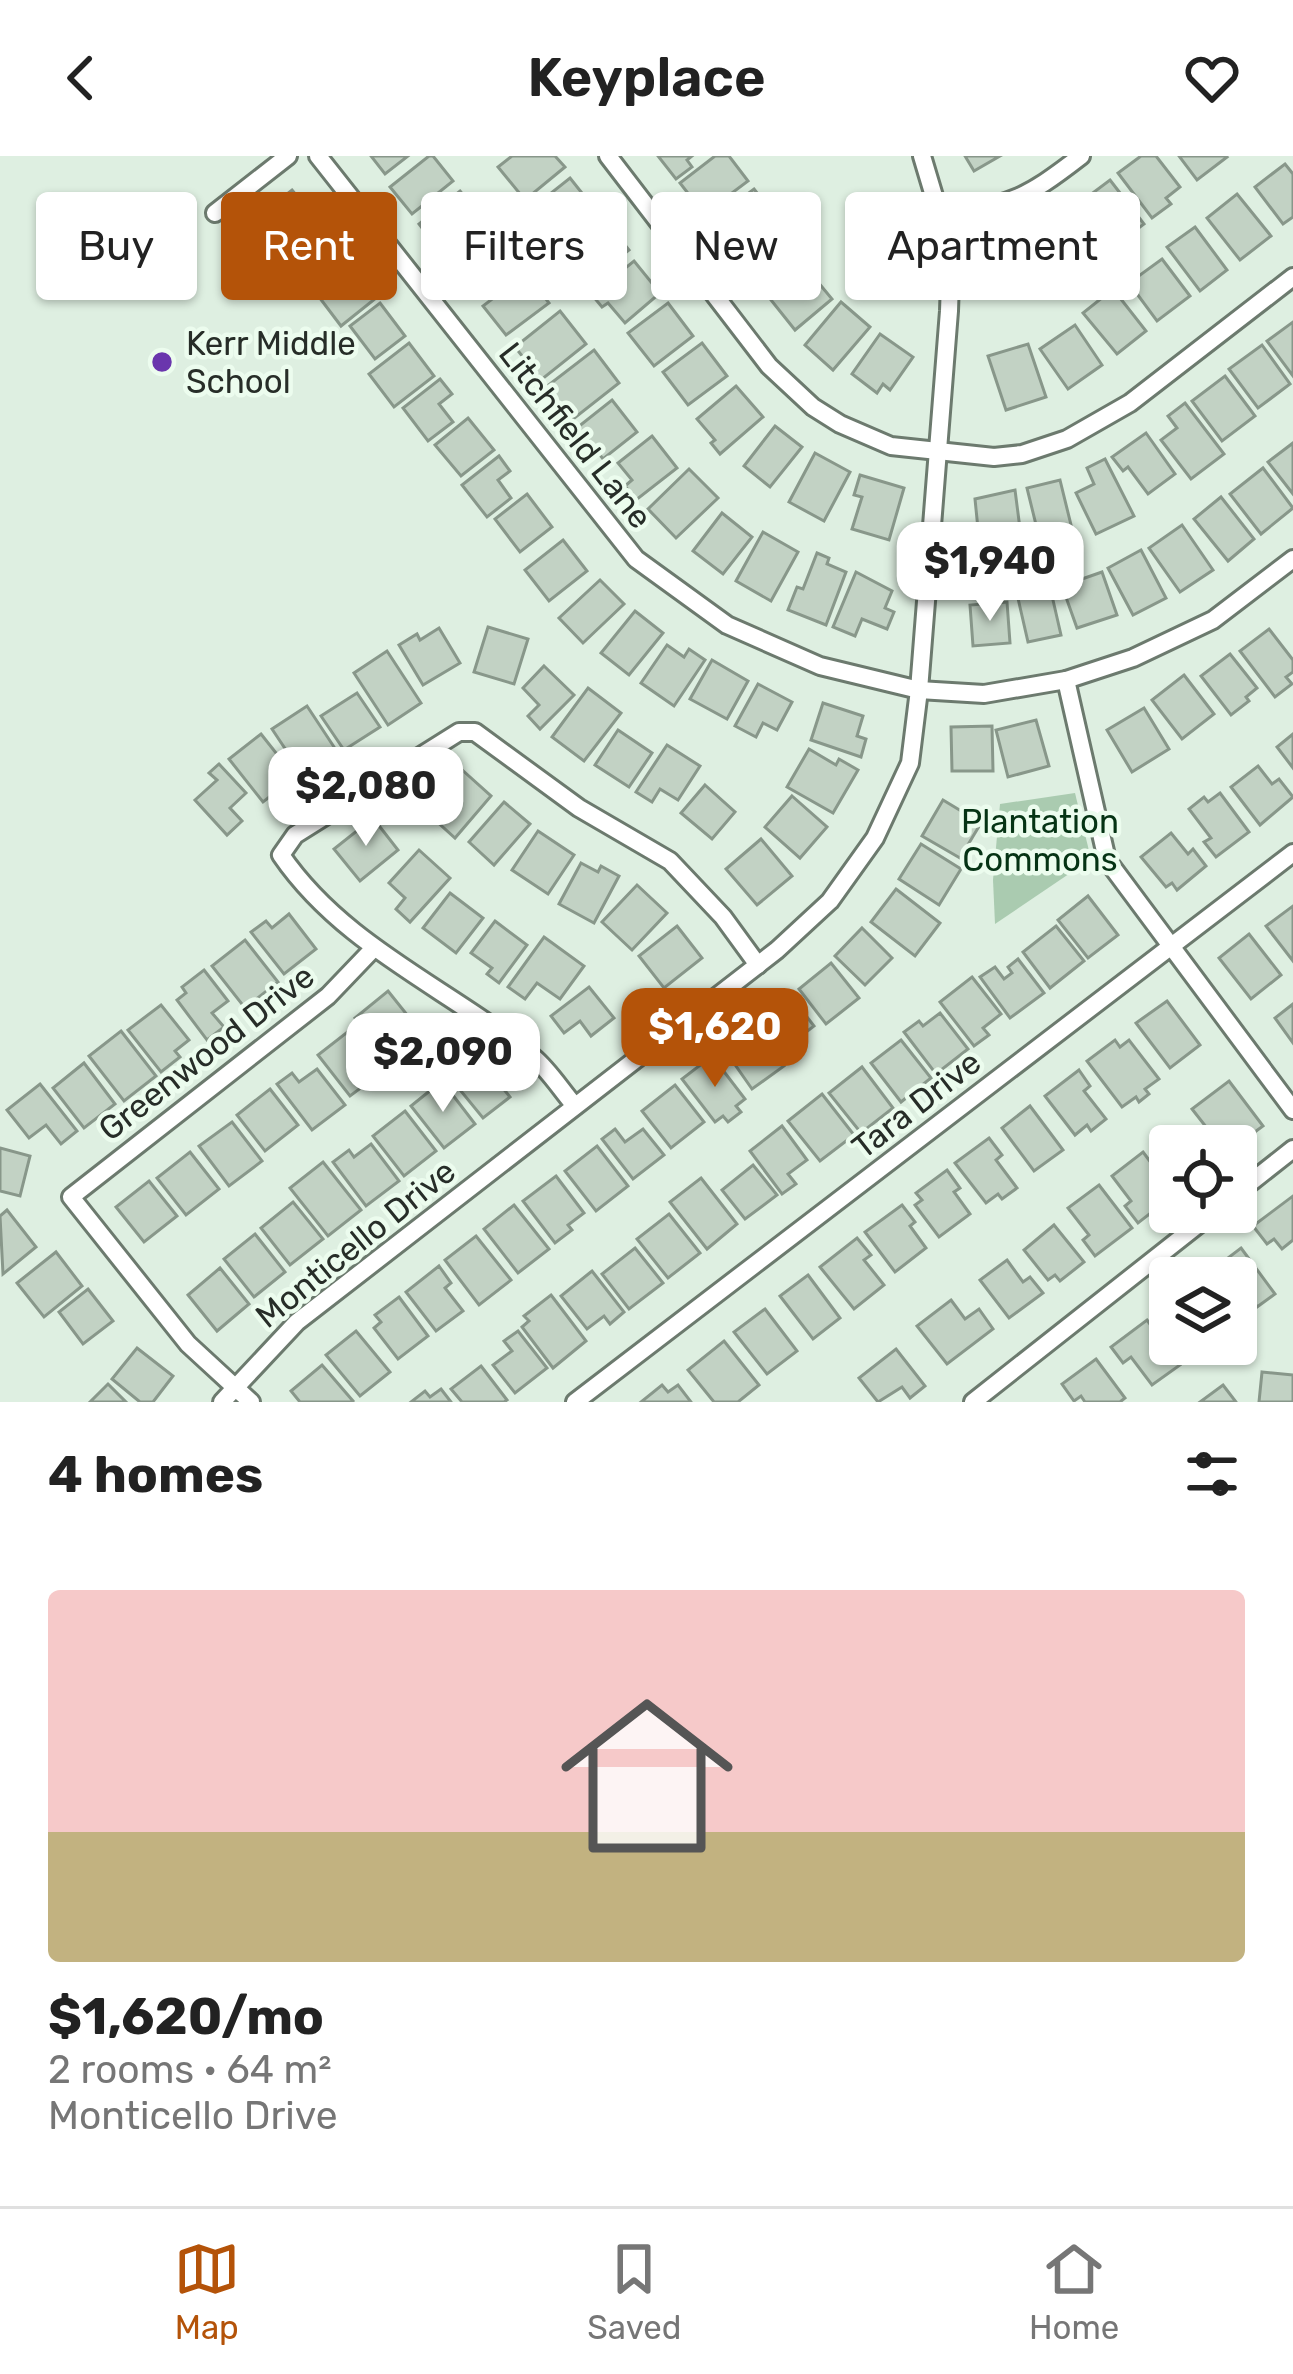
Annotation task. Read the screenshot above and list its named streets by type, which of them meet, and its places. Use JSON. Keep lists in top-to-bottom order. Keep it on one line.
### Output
{"streets":{"street":["Litchfield Lane","Greenwood Drive","Tara Drive","Monticello Drive"]},"crossings":[["Litchfield Lane","Monticello Drive"],["Greenwood Drive","Monticello Drive"]],"parks":["Plantation Commons"],"places":["Kerr Middle School"],"page":{"header":"Keyplace","chip":["Buy","Rent","Filters","New","Apartment"],"price":["$1,940","$2,080","$1,620","$2,090"],"heading":"4 homes","list":[{"name":"$1,620/mo","note":"2 rooms · 64 m² · Monticello Drive"}],"tabs":["Map","Saved","Home"]}}
